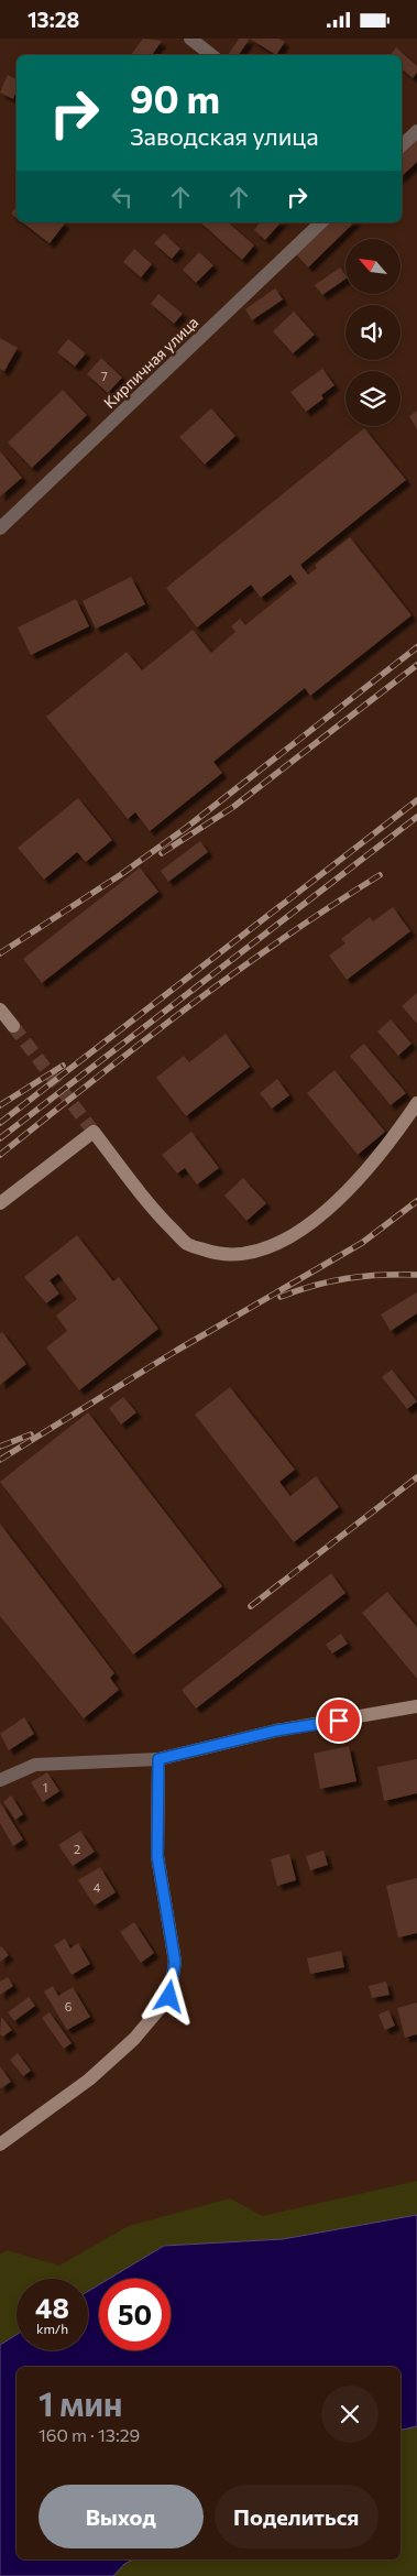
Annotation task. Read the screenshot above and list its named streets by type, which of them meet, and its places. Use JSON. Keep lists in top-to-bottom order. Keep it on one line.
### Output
{"streets":{"street":["Кирпичная улица"]},"house_numbers":["7","1","2","4","6"],"north":"top left","page":{"status":"13:28","turn":["90 m","Заводская улица"],"speed":"48 km/h","limit":"50","heading":["1 мин","160 m · 13:29"],"buttons":["Выход","Поделиться"]}}
